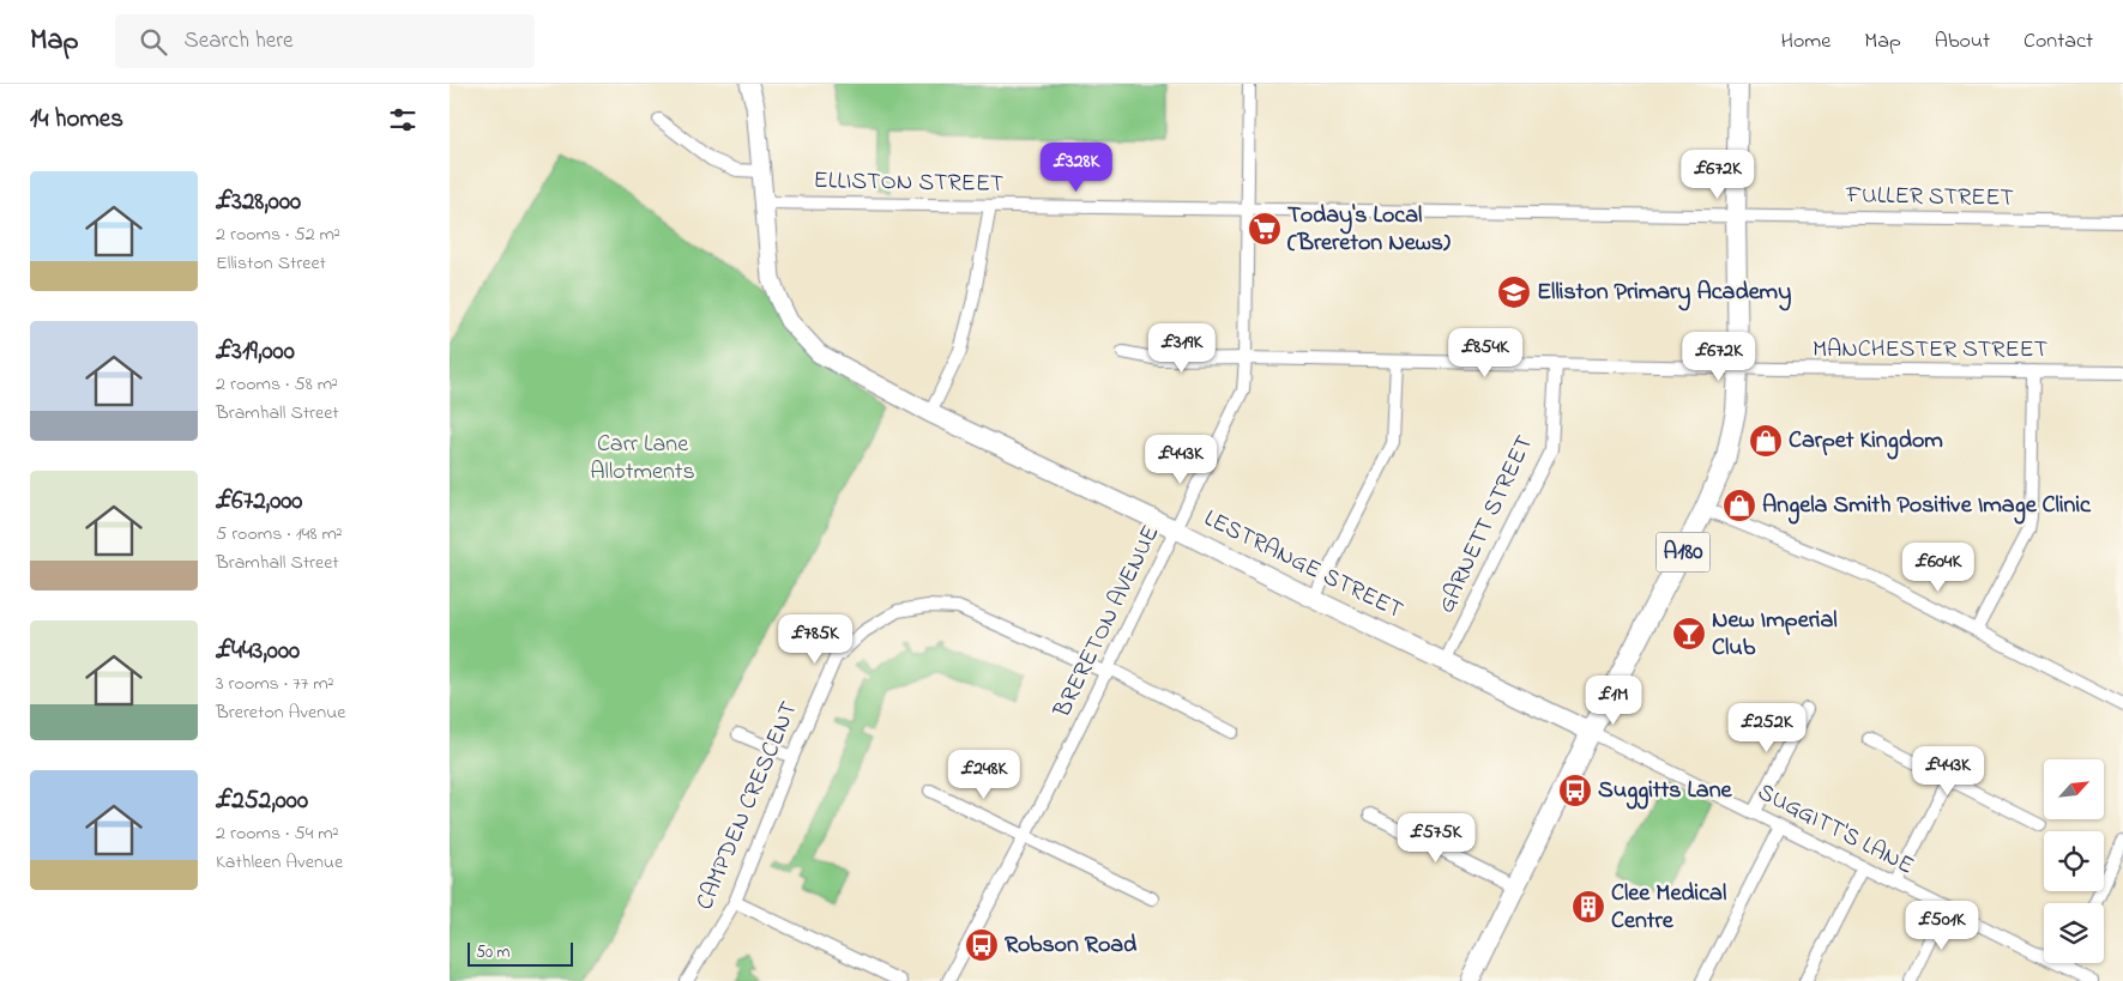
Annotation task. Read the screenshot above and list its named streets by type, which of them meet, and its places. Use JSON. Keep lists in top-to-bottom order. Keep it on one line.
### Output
{"streets":{"main road":["A180"],"street":["ELLISTON STREET","FULLER STREET","MANCHESTER STREET","GARNETT STREET","LESTRANGE STREET","BRERETON AVENUE","CAMPDEN CRESCENT","SUGGITT'S LANE"]},"crossings":[["ELLISTON STREET","FULLER STREET"],["ELLISTON STREET","A180"],["ELLISTON STREET","LESTRANGE STREET"],["ELLISTON STREET","BRERETON AVENUE"],["FULLER STREET","A180"],["MANCHESTER STREET","GARNETT STREET"],["MANCHESTER STREET","A180"],["MANCHESTER STREET","BRERETON AVENUE"],["GARNETT STREET","LESTRANGE STREET"],["A180","LESTRANGE STREET"],["A180","SUGGITT'S LANE"],["LESTRANGE STREET","BRERETON AVENUE"],["LESTRANGE STREET","SUGGITT'S LANE"],["BRERETON AVENUE","CAMPDEN CRESCENT"]],"parks":["Carr Lane Allotments"],"places":{"supermarket":["Today's Local (Brereton News)"],"school or university":["Elliston Primary Academy"],"shop":["Carpet Kingdom","Angela Smith Positive Image Clinic"],"bar":["New Imperial Club"],"bus stop":["Suggitts Lane","Robson Road"],"building":["Clee Medical Centre"]},"scale_bar":"50 m","north":"top right","page":{"header":"Map","search":"Search here","nav":["Home","Map","About","Contact"],"heading":"14 homes","price":["£328K","£672K","£319K","£854K","£672K","£443K","£604K","£785K","£1M","£252K","£443K","£248K","£575K","£501K"],"list":[{"name":"£328,000","note":"2 rooms · 52 m² · Elliston Street"},{"name":"£319,000","note":"2 rooms · 58 m² · Bramhall Street"},{"name":"£672,000","note":"5 rooms · 148 m² · Bramhall Street"},{"name":"£443,000","note":"3 rooms · 77 m² · Brereton Avenue"},{"name":"£252,000","note":"2 rooms · 54 m² · Kathleen Avenue"}],"scale":"50 m"}}
